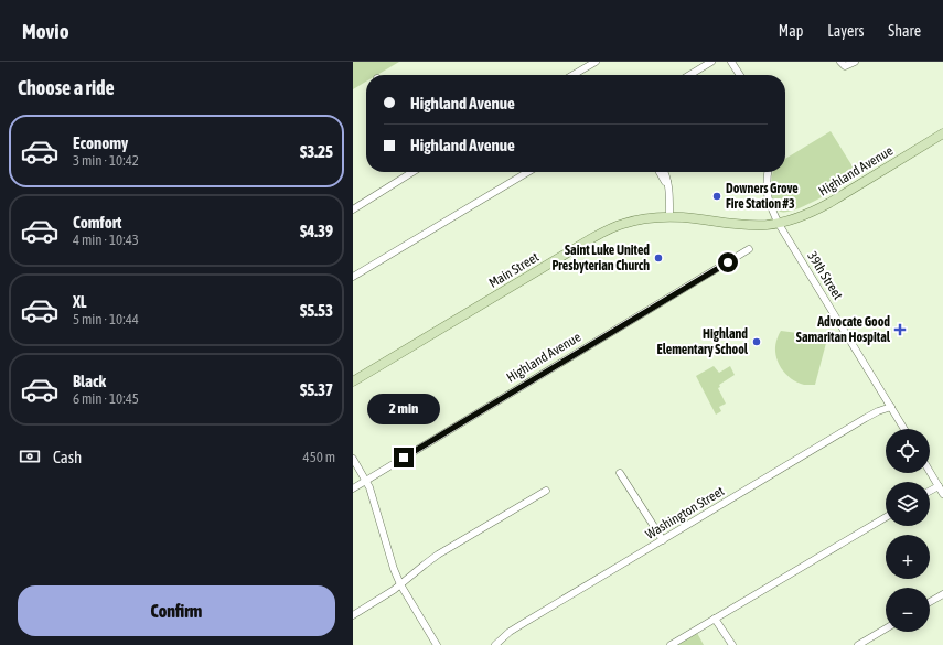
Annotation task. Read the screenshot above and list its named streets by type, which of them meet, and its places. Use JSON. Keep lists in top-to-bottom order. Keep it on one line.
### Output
{"streets":{"main road":["Highland Avenue","Main Street"],"street":["39th Street","Washington Street"]},"crossings":[["Highland Avenue","Main Street"],["Highland Avenue","39th Street"],["Main Street","39th Street"],["39th Street","Washington Street"]],"places":{"other":["Downers Grove Fire Station #3","Saint Luke United Presbyterian Church","Highland Elementary School"],"health":["Advocate Good Samaritan Hospital"]},"page":{"header":"Movio","nav":["Map","Layers","Share"],"heading":"Choose a ride","banner":["Highland Avenue","Highland Avenue"],"list":[{"name":"Economy","note":"3 min · 10:42","value":"$3.25"},{"name":"Comfort","note":"4 min · 10:43","value":"$4.39"},{"name":"XL","note":"5 min · 10:44","value":"$5.53"},{"name":"Black","note":"6 min · 10:45","value":"$5.37"}],"bubble":"2 min","map_buttons":["+","−"],"pay":["Cash","450 m"],"buttons":"Confirm"}}
